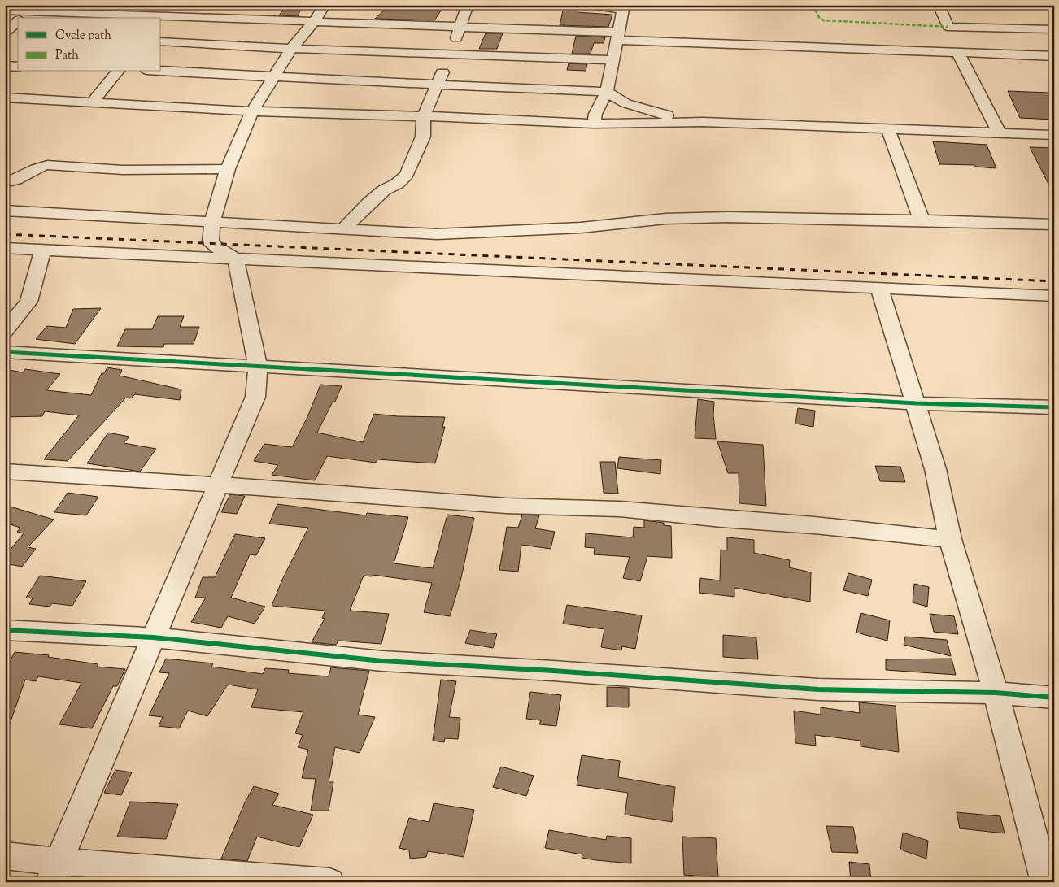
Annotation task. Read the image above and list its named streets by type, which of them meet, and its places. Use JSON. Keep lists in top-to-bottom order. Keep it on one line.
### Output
{"legend":["Cycle path","Path"]}
